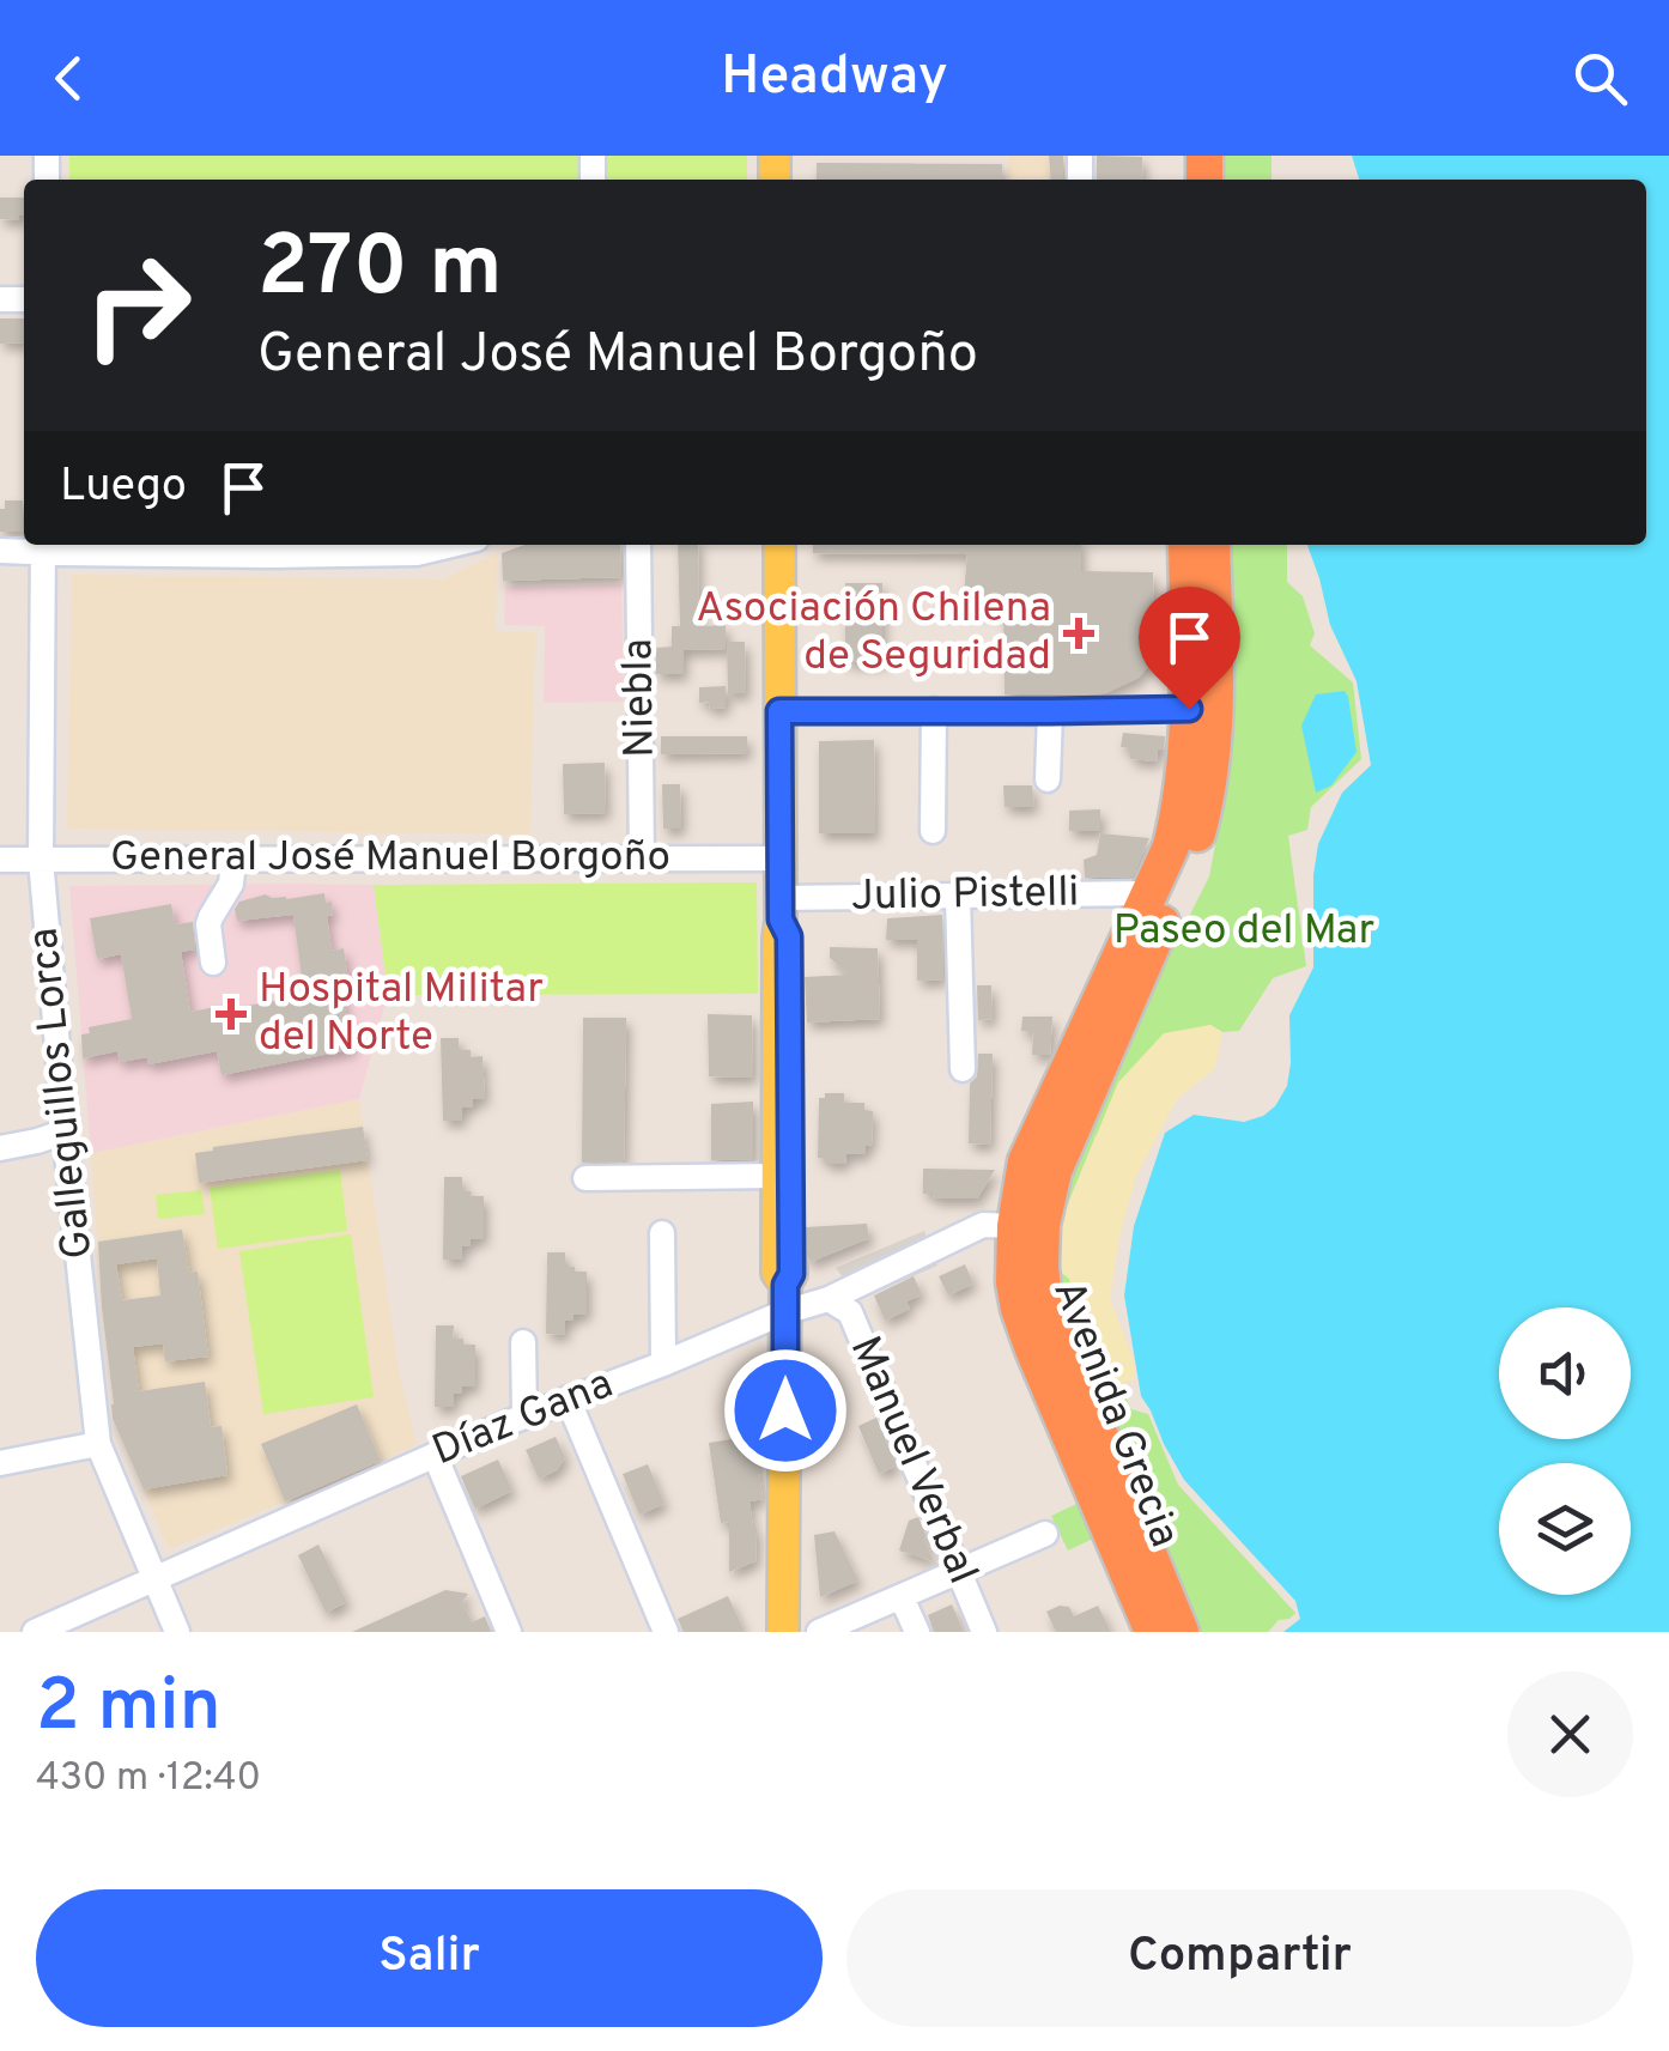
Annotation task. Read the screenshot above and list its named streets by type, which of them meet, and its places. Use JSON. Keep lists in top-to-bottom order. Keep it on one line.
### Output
{"streets":{"highway":["Avenida Grecia"],"street":["Niebla","General José Manuel Borgoño","Julio Pistelli","Galleguillos Lorca","Díaz Gana","Manuel Verbal"]},"crossings":[["Niebla","General José Manuel Borgoño"],["General José Manuel Borgoño","Galleguillos Lorca"],["Julio Pistelli","Avenida Grecia"],["Galleguillos Lorca","Díaz Gana"],["Avenida Grecia","Díaz Gana"],["Díaz Gana","Manuel Verbal"]],"parks":["Paseo del Mar"],"places":{"health":["Asociación Chilena de Seguridad","Hospital Militar del Norte"]},"page":{"header":"Headway","turn":["270 m","General José Manuel Borgoño"],"then":"Luego","heading":["2 min","430 m · 12:40"],"buttons":["Salir","Compartir"]}}
